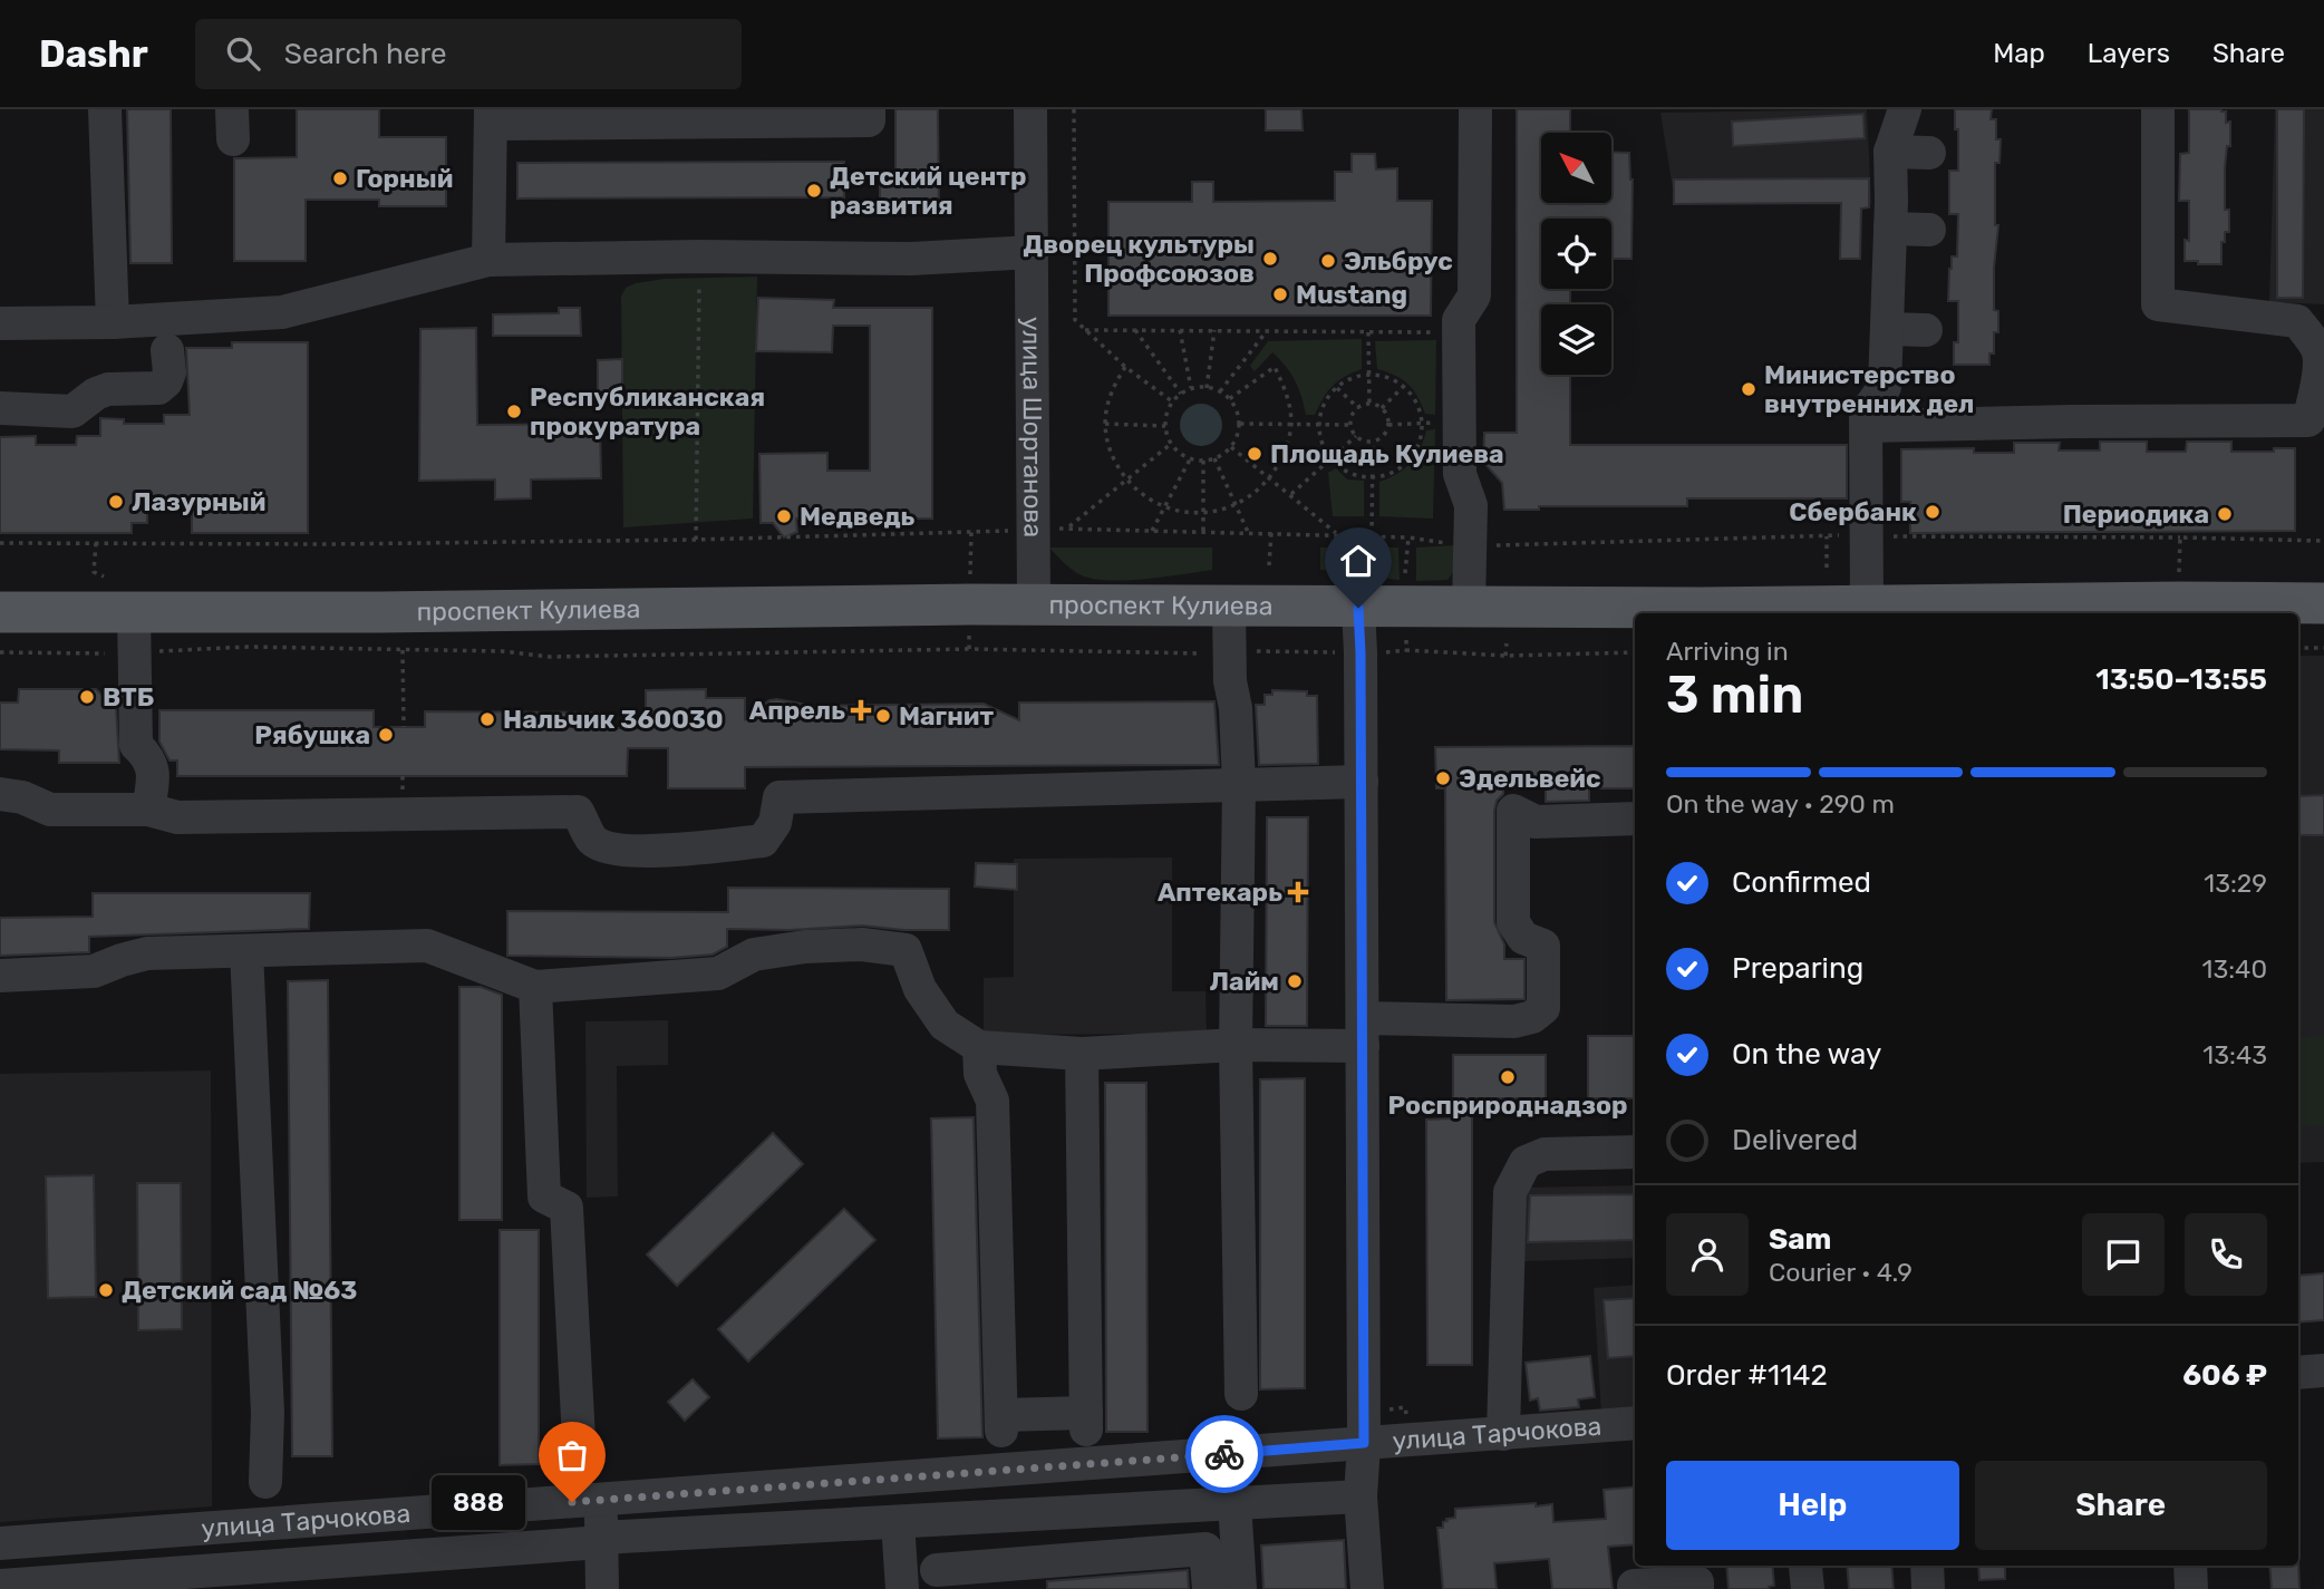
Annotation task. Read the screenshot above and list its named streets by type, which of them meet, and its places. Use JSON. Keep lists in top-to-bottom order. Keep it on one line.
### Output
{"streets":{"main road":["проспект Кулиева"],"street":["улица Шортанова","улица Тарчокова"]},"crossings":[["улица Шортанова","проспект Кулиева"]],"places":{"other":["Горный","Детский центр развития","Дворец культуры Профсоюзов","Эльбрус","Mustang","Министерство внутренних дел","Республиканская прокуратура","Площадь Кулиева","Лазурный","Сбербанк","Периодика","Медведь","ВТБ","Магнит","Нальчик 360030","Рябушка","Эдельвейс","Лайм","Росприроднадзор","Детский сад №63","888"],"health":["Апрель","Аптекарь"]},"north":"top left","page":{"header":"Dashr","search":"Search here","nav":["Map","Layers","Share"],"heading":["3 min","Arriving in","13:50–13:55"],"panel":["Sam","Courier · 4.9","Order #1142","606 ₽"],"bar":"On the way · 290 m","list":[["Confirmed","13:29"],["Preparing","13:40"],["On the way","13:43"],"Delivered"],"buttons":["Help","Share"],"bubble":"888"}}
